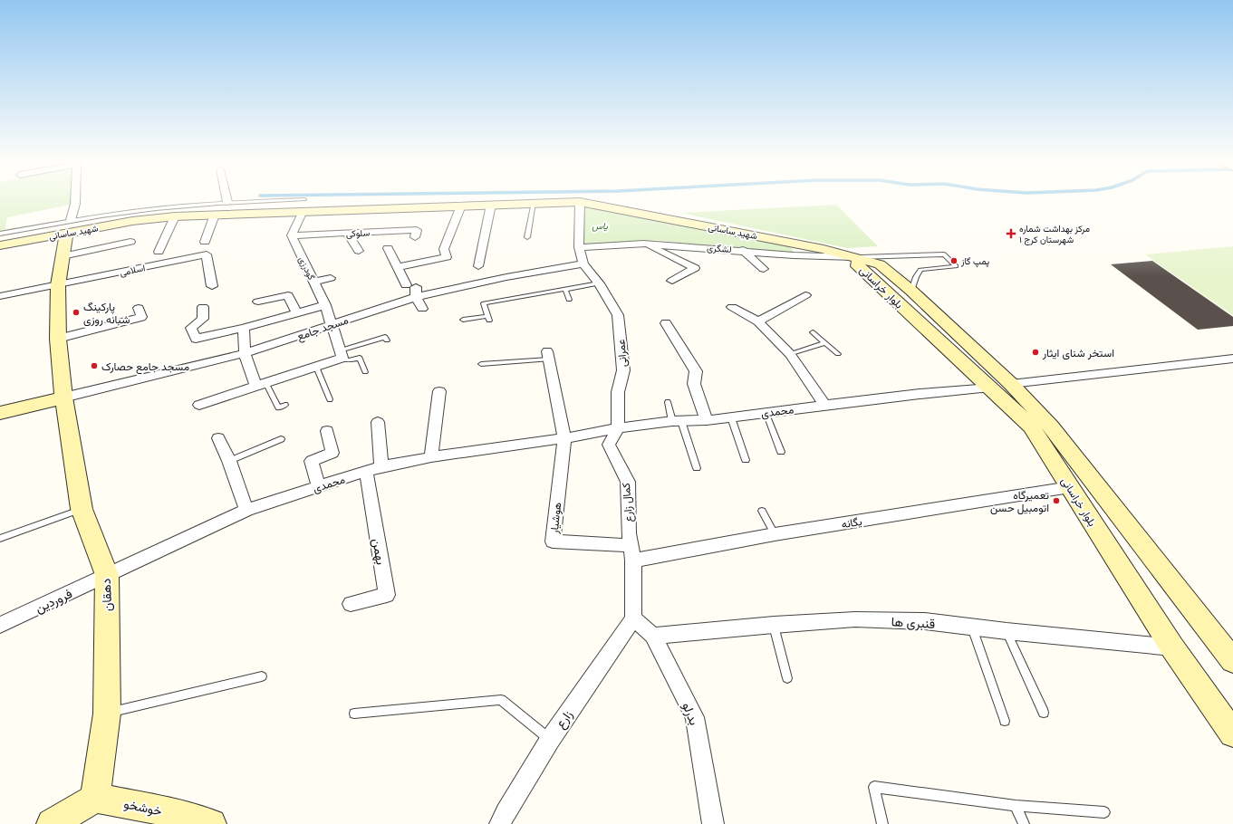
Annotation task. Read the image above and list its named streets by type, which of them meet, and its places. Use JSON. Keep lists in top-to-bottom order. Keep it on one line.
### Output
{"streets":{"street":["شهید ساسانی","سلوکی","لشگری","گودرزی","اسلامی","بلوار خراسانی","مسجد جامع","عمرانی","محمدی","کمال زارع","هوشیار","یگانه","بهمن","دهقان","فروردین","قنبری ها","بدرلو","زارع","خوشخو"]},"crossings":[["شهید ساسانی","لشگری"],["شهید ساسانی","بلوار خراسانی"],["شهید ساسانی","عمرانی"],["سلوکی","گودرزی"],["لشگری","بلوار خراسانی"],["لشگری","عمرانی"],["گودرزی","مسجد جامع"],["بلوار خراسانی","محمدی"],["بلوار خراسانی","یگانه"],["بلوار خراسانی","قنبری ها"],["مسجد جامع","عمرانی"],["مسجد جامع","دهقان"],["عمرانی","محمدی"],["عمرانی","کمال زارع"],["محمدی","کمال زارع"],["محمدی","هوشیار"],["محمدی","بهمن"],["محمدی","دهقان"],["محمدی","فروردین"],["کمال زارع","هوشیار"],["کمال زارع","یگانه"],["هوشیار","یگانه"],["دهقان","فروردین"],["دهقان","خوشخو"],["قنبری ها","بدرلو"],["بدرلو","زارع"]],"parks":["یاس"],"places":{"health":["مرکز بهداشت شماره ۱ شهرستان کرج"],"other":["پمپ گاز","پارکینگ شبانه روزی","استخر شنای ایثار","مسجد جامع حصارک","تعمیرگاه اتومبیل حسن"]}}
